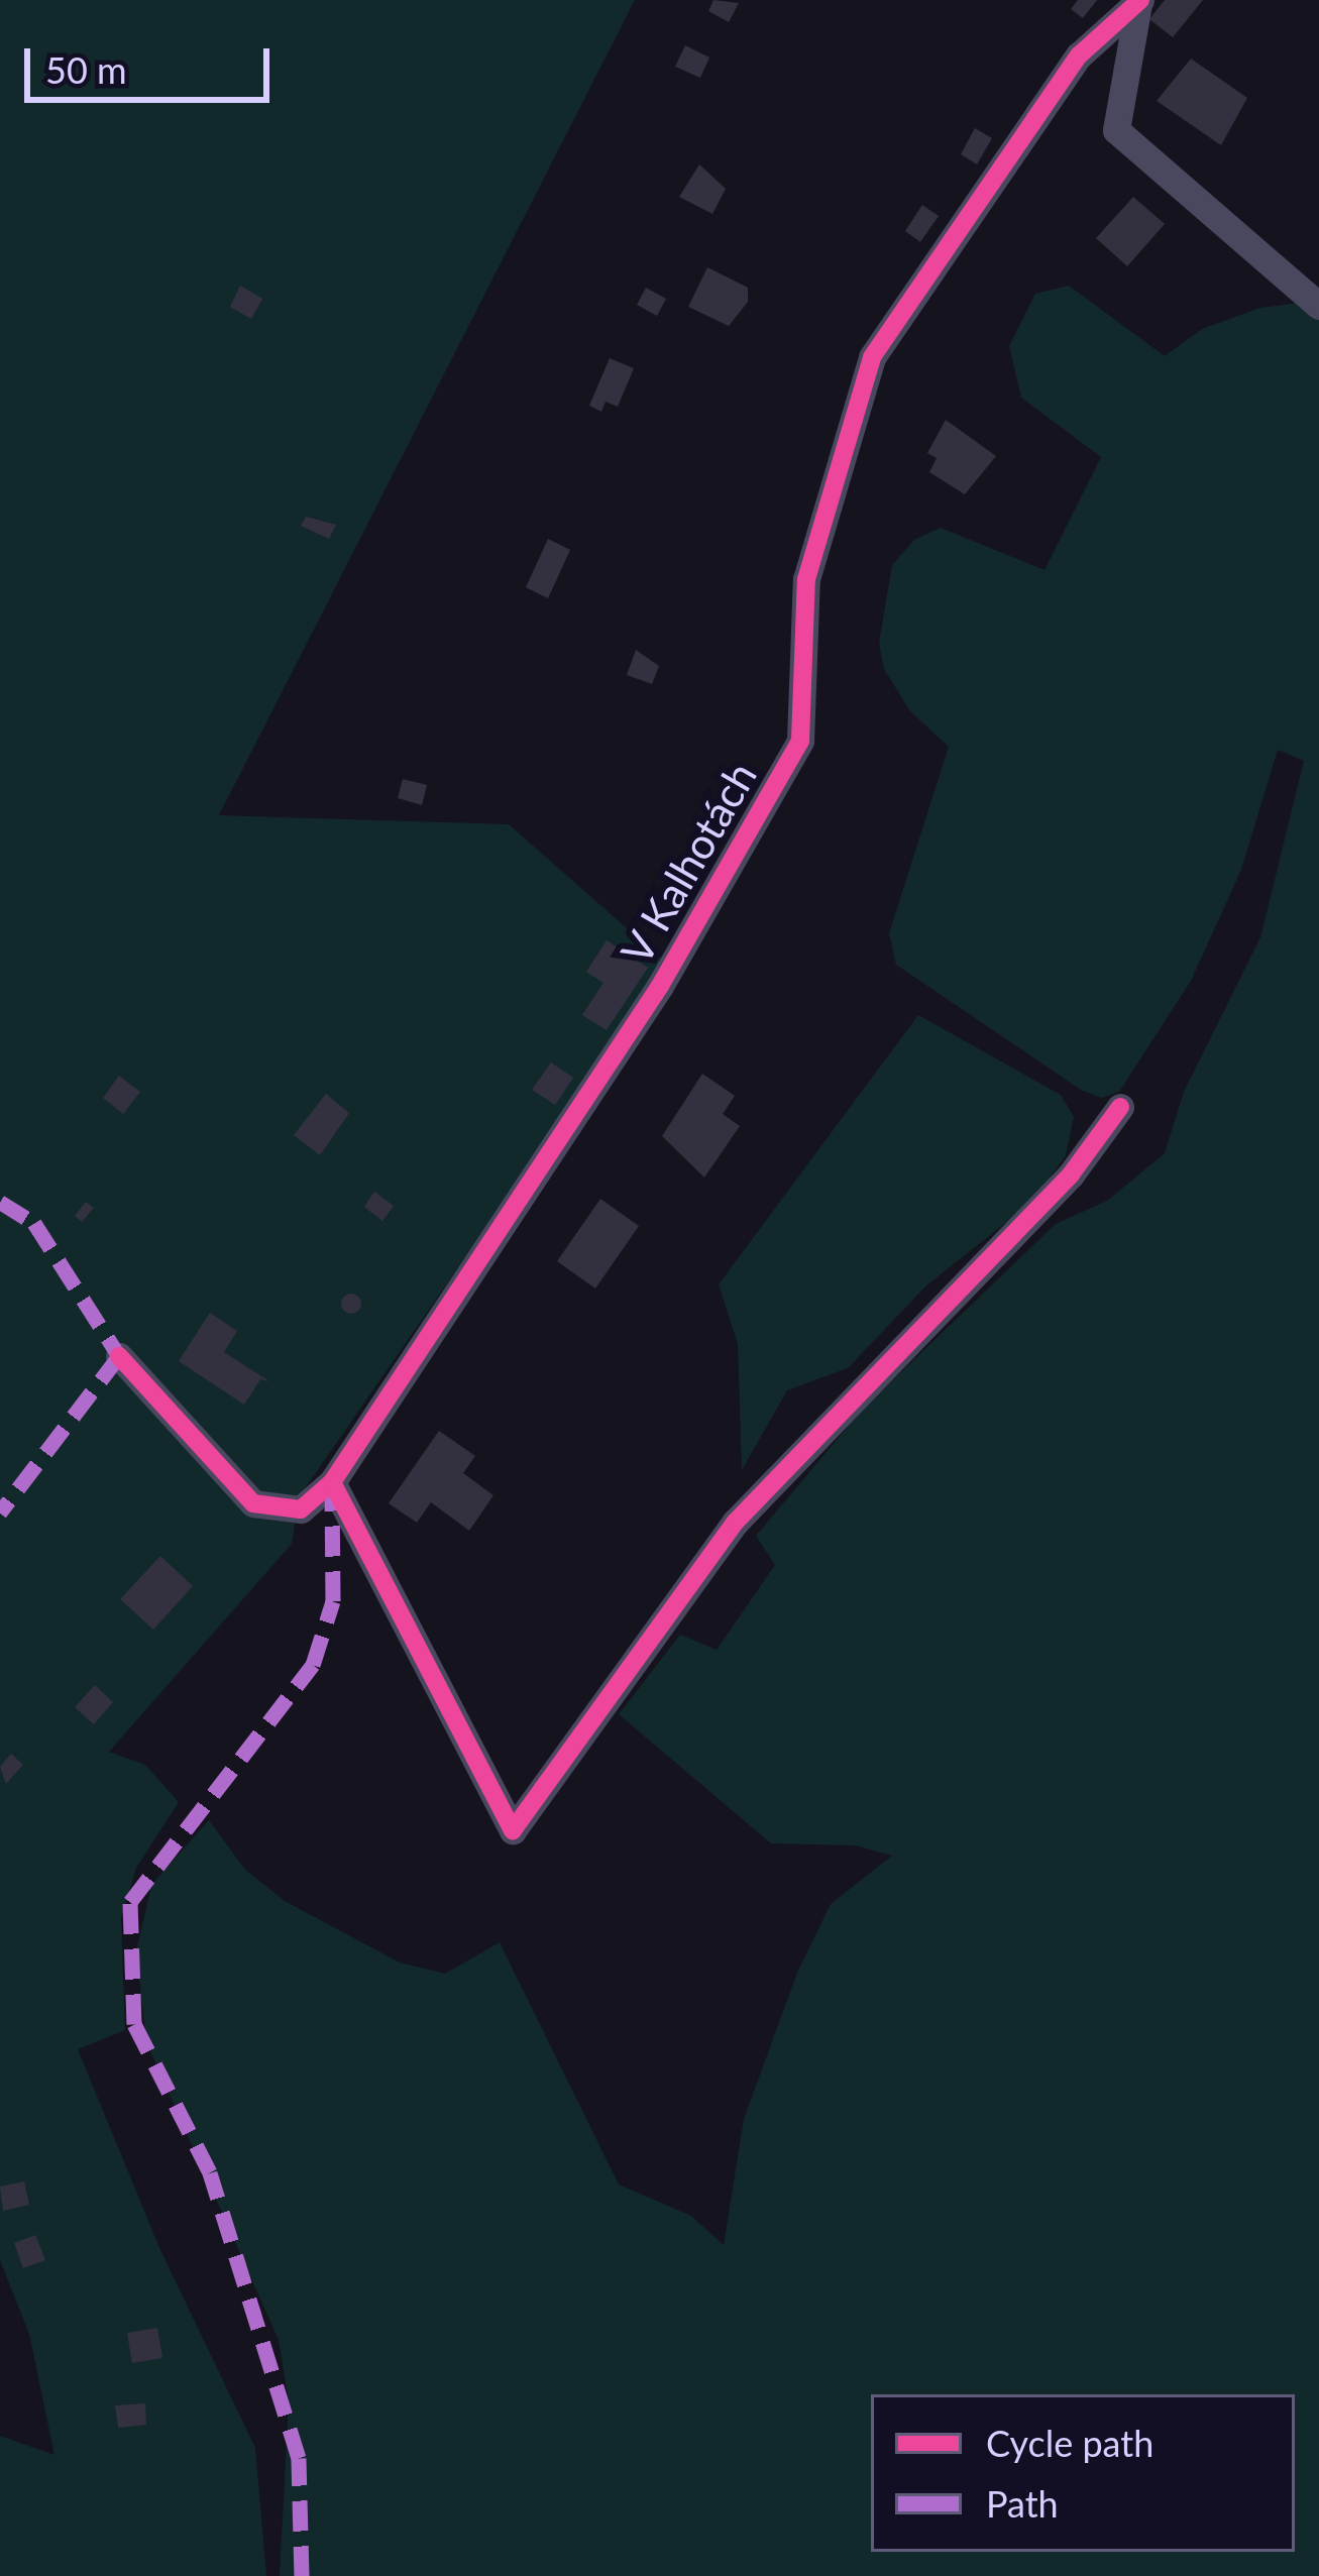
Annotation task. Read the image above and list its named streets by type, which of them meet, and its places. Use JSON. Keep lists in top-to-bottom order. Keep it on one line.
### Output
{"streets":{"street":["V Kalhotách"]},"legend":["Cycle path","Path"],"scale_bar":"50 m"}
